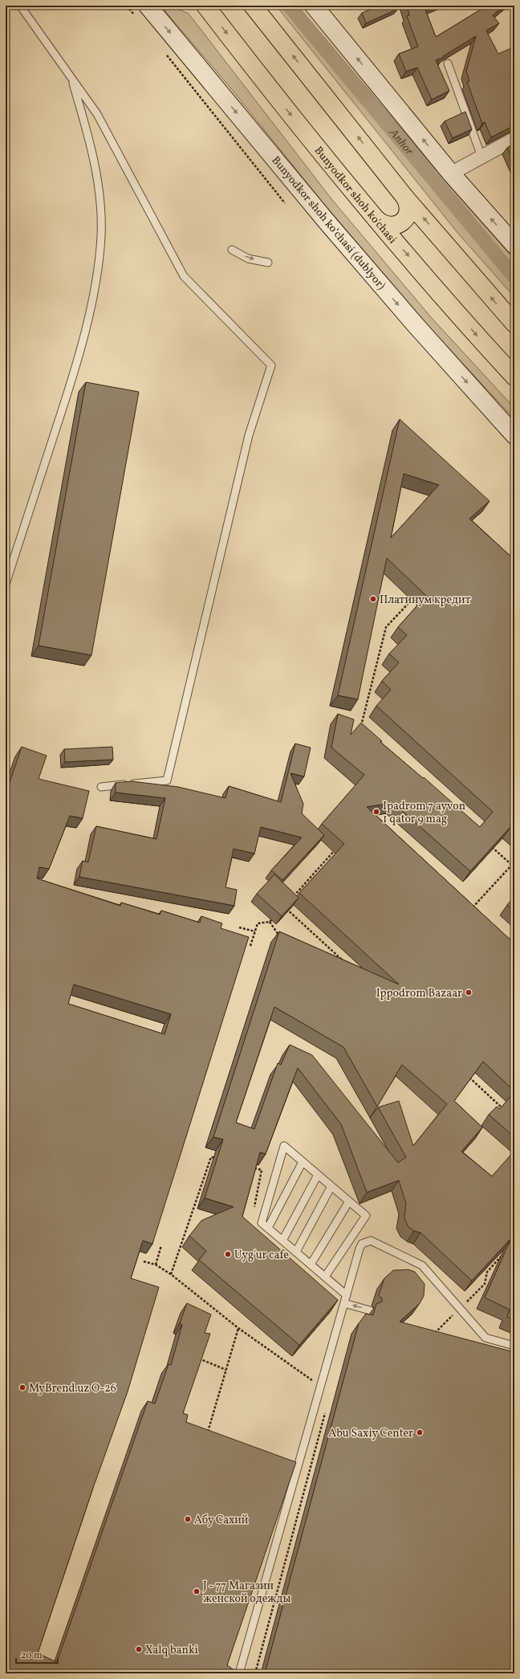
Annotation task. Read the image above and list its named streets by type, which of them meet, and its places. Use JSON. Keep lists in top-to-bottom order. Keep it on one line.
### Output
{"streets":{"main road":["Bunyodkor shoh ko'chasi"],"street":["Bunyodkor shoh koʻchasi (dublyor)"]},"water":["Anhor"],"places":["Платинум кредит","Ipadrom 7 ayvon 1 qator 9 mag","Ippodrom Bazaar","Uyg'ur cafe","MyBrend.uz O-26","Abu Saxiy Center","Абу Сахий","J - 77 Магазин женской одежды","Xalq banki"],"scale_bar":"20 m"}
